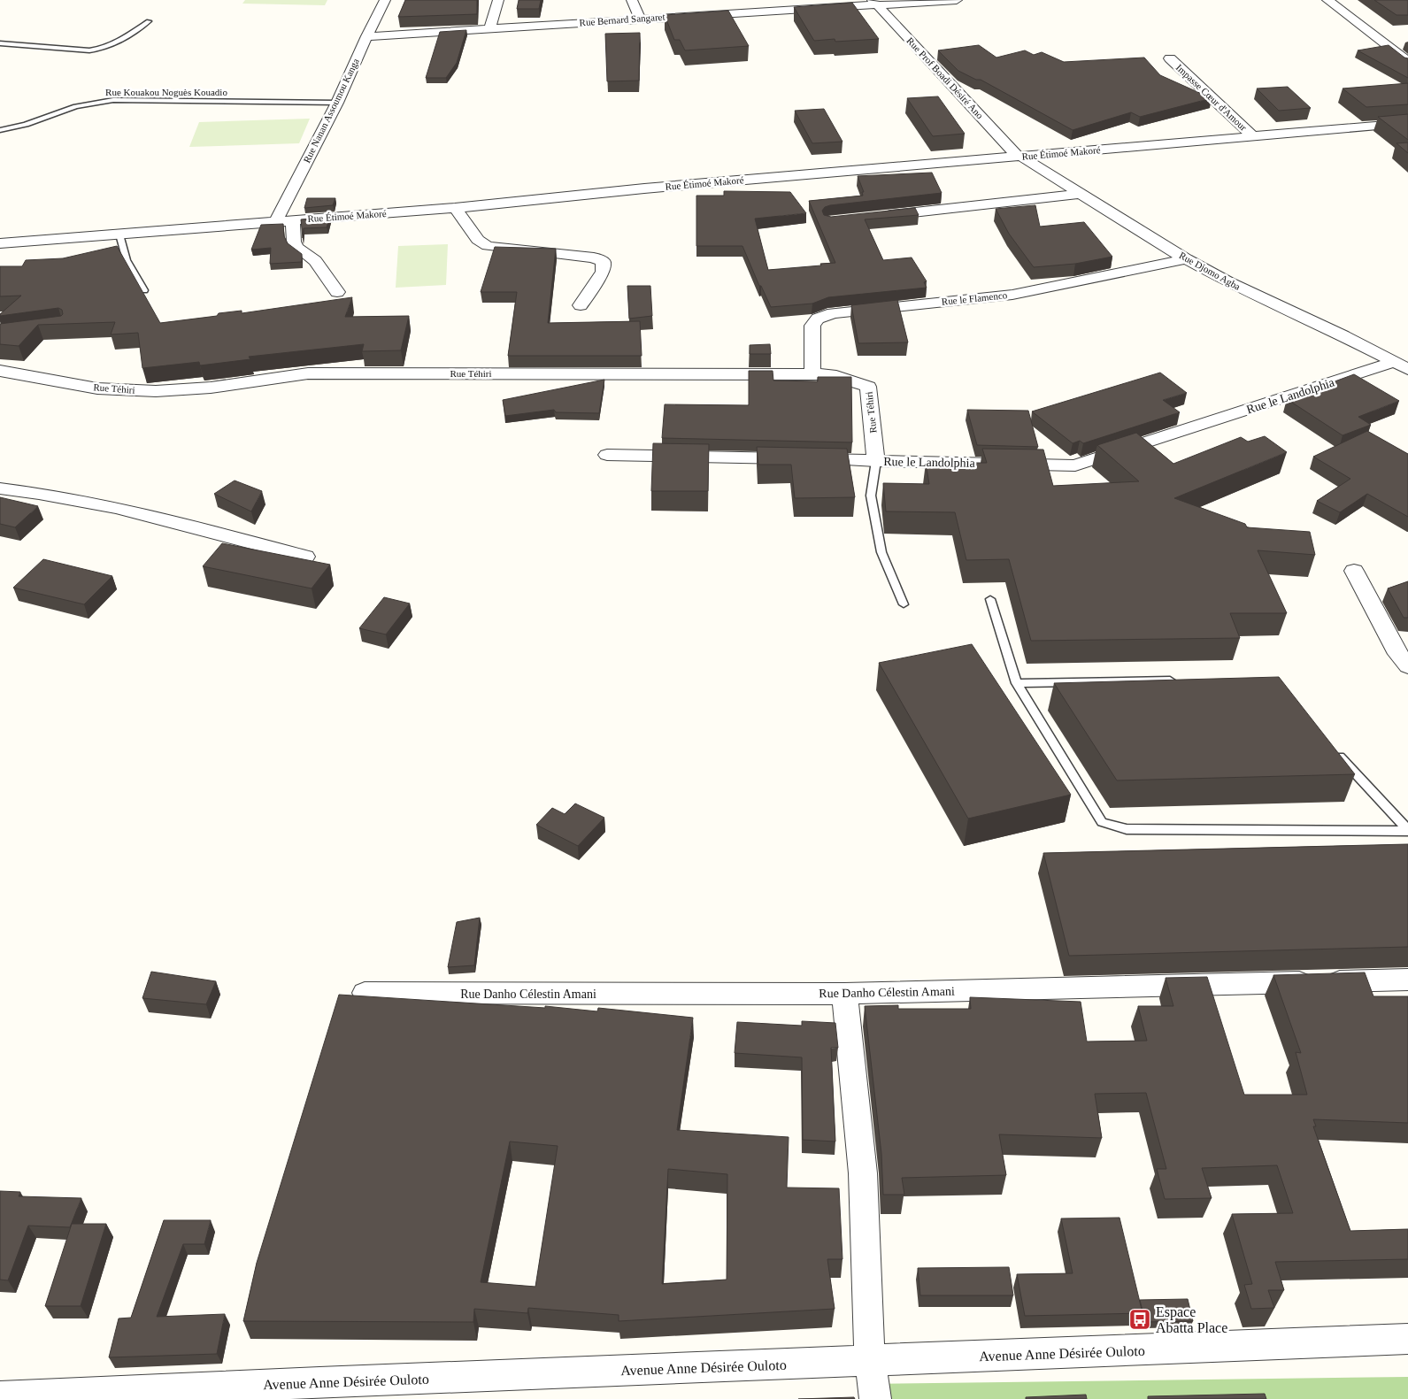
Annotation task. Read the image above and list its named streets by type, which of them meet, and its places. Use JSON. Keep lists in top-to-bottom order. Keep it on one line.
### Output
{"streets":{"street":["Rue Bernard Sangaret","Rue Prof Boadi Désiré Ano","Impasse Cœur d'Amour","Rue Nanan Assoumou Kanga","Rue Étimoé Makoré","Rue Djomo Agba","Rue le Flamenco","Rue Téhiri","Rue le Landolphia","Rue Danho Célestin Amani","Avenue Anne Désirée Ouloto"],"lane":["Rue Kouakou Noguès Kouadio"]},"crossings":[["Rue Bernard Sangaret","Rue Prof Boadi Désiré Ano"],["Rue Bernard Sangaret","Rue Nanan Assoumou Kanga"],["Rue Prof Boadi Désiré Ano","Rue Étimoé Makoré"],["Rue Prof Boadi Désiré Ano","Rue Djomo Agba"],["Rue Kouakou Noguès Kouadio","Rue Nanan Assoumou Kanga"],["Impasse Cœur d'Amour","Rue Étimoé Makoré"],["Rue Nanan Assoumou Kanga","Rue Étimoé Makoré"],["Rue Étimoé Makoré","Rue Djomo Agba"],["Rue Djomo Agba","Rue le Flamenco"],["Rue Djomo Agba","Rue le Landolphia"],["Rue le Flamenco","Rue Téhiri"],["Rue Téhiri","Rue le Landolphia"]],"places":{"bus stop":["Espace Abatta Place"]}}
